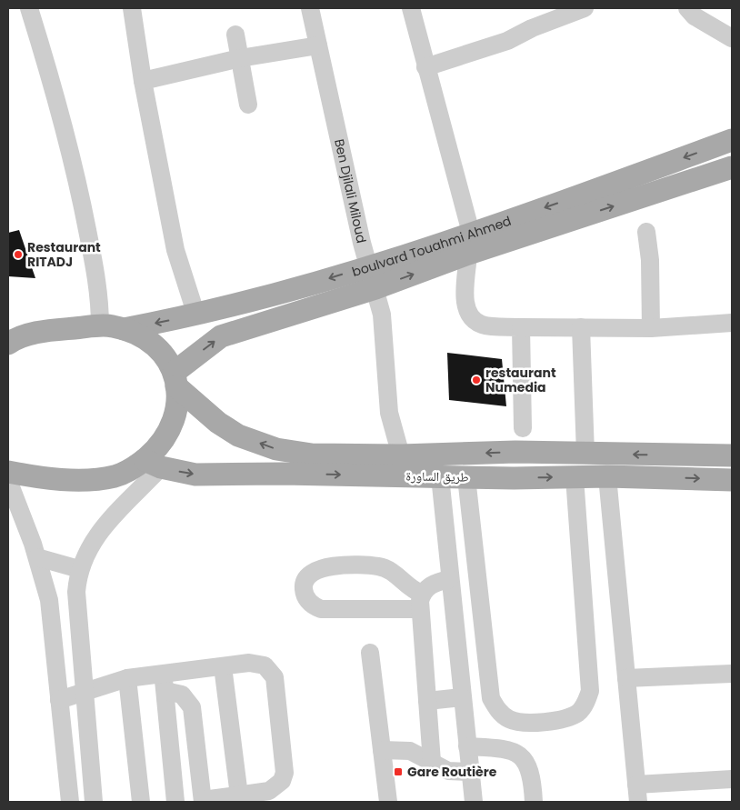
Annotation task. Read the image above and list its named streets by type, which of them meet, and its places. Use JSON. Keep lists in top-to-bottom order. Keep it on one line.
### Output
{"streets":{"main road":["boulvard Touahmi Ahmed","طريق الساورة"],"street":["Ben Djilali Miloud"]},"crossings":[["Ben Djilali Miloud","boulvard Touahmi Ahmed"],["Ben Djilali Miloud","طريق الساورة"],["boulvard Touahmi Ahmed","طريق الساورة"]],"places":{"other":["Restaurant RITADJ","restaurant Numedia"],"transit":["Gare Routière"]}}
